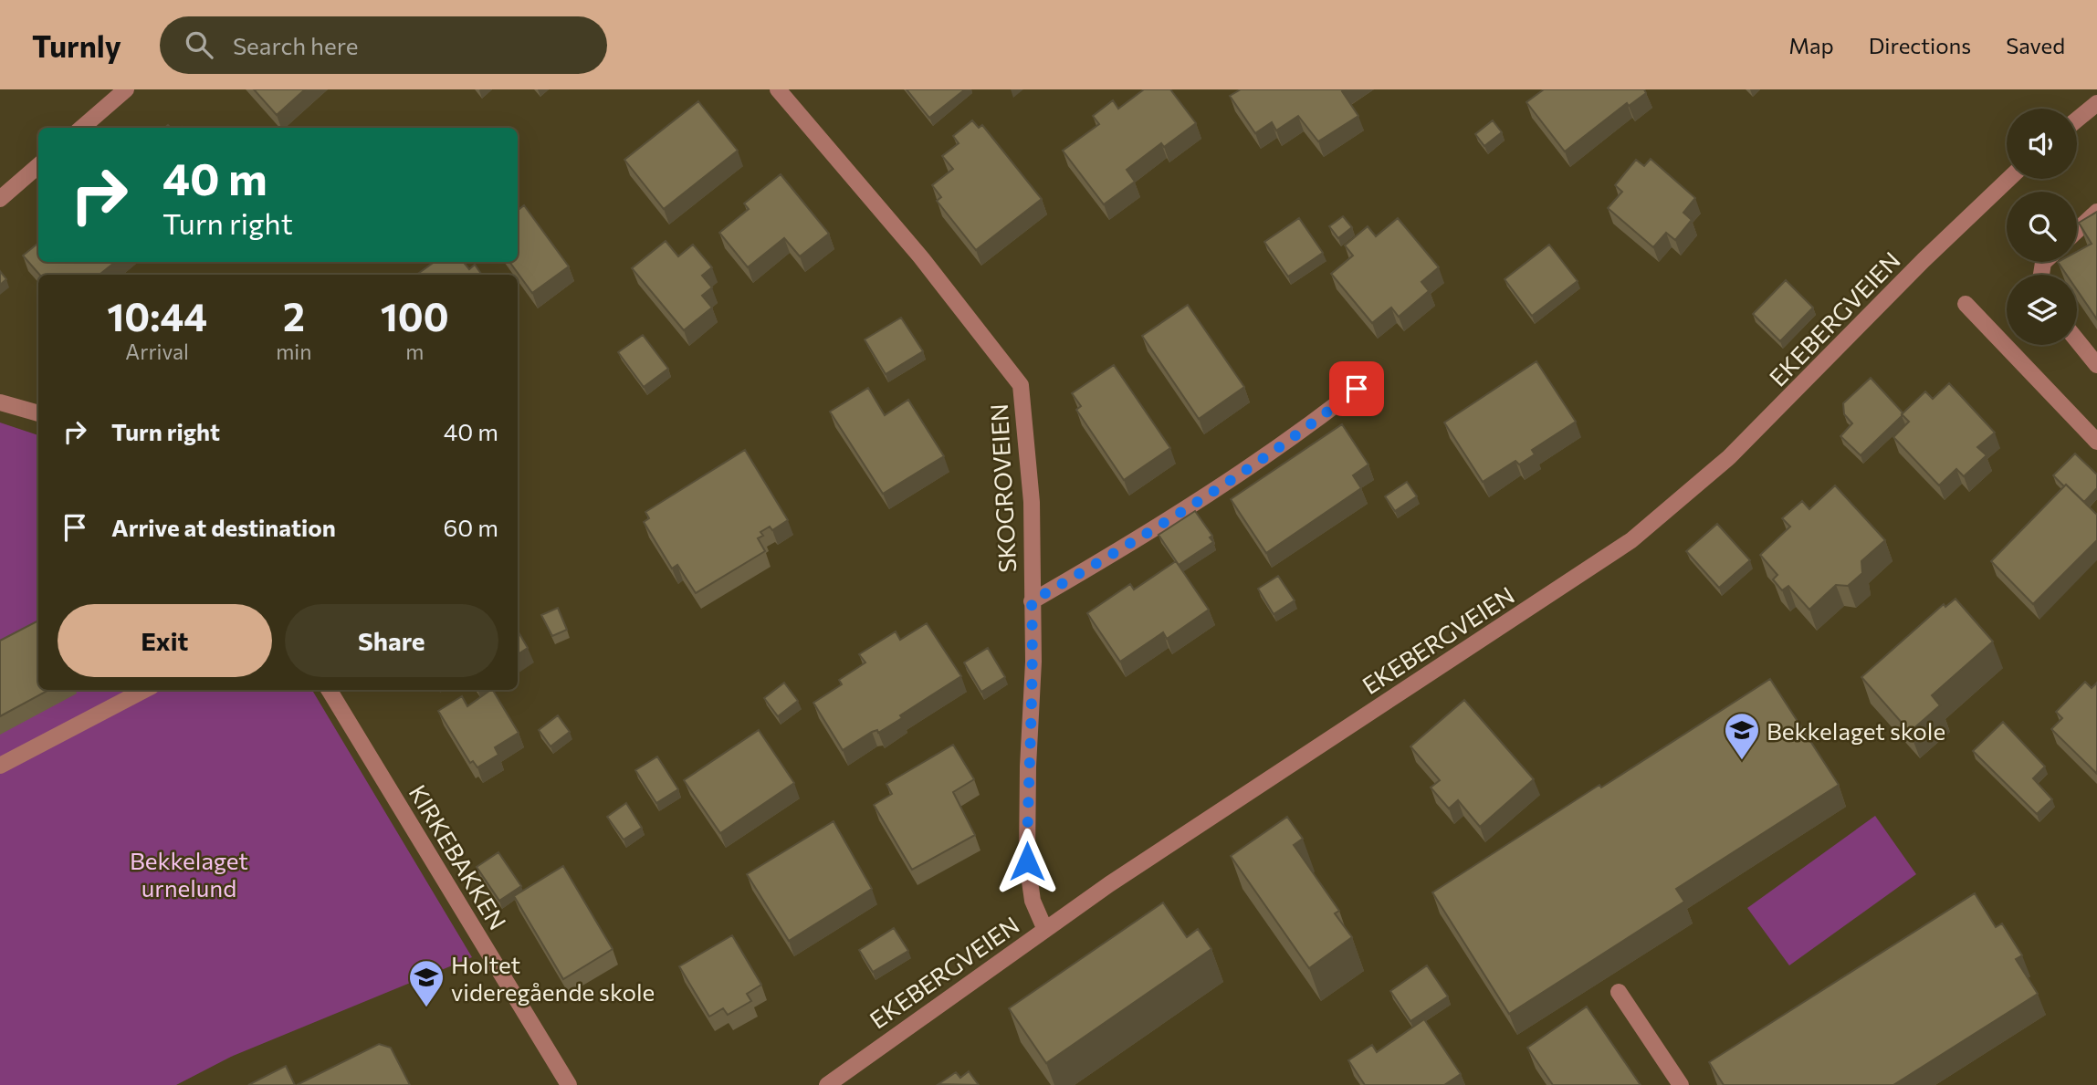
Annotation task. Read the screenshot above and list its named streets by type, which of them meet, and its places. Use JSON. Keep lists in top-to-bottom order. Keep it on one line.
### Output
{"streets":{"street":["EKEBERGVEIEN","SKOGROVEIEN","KIRKEBAKKEN"]},"crossings":[["EKEBERGVEIEN","SKOGROVEIEN"]],"parks":["Bekkelaget urnelund"],"places":{"school or university":["Bekkelaget skole","Holtet videregående skole"]},"page":{"header":"Turnly","search":"Search here","nav":["Map","Directions","Saved"],"turn":["40 m","Turn right"],"eta":["10:44","Arrival","2","min","100","m"],"list":[{"name":"Turn right","value":"40 m"},{"name":"Arrive at destination","value":"60 m"}],"buttons":["Exit","Share"]}}
